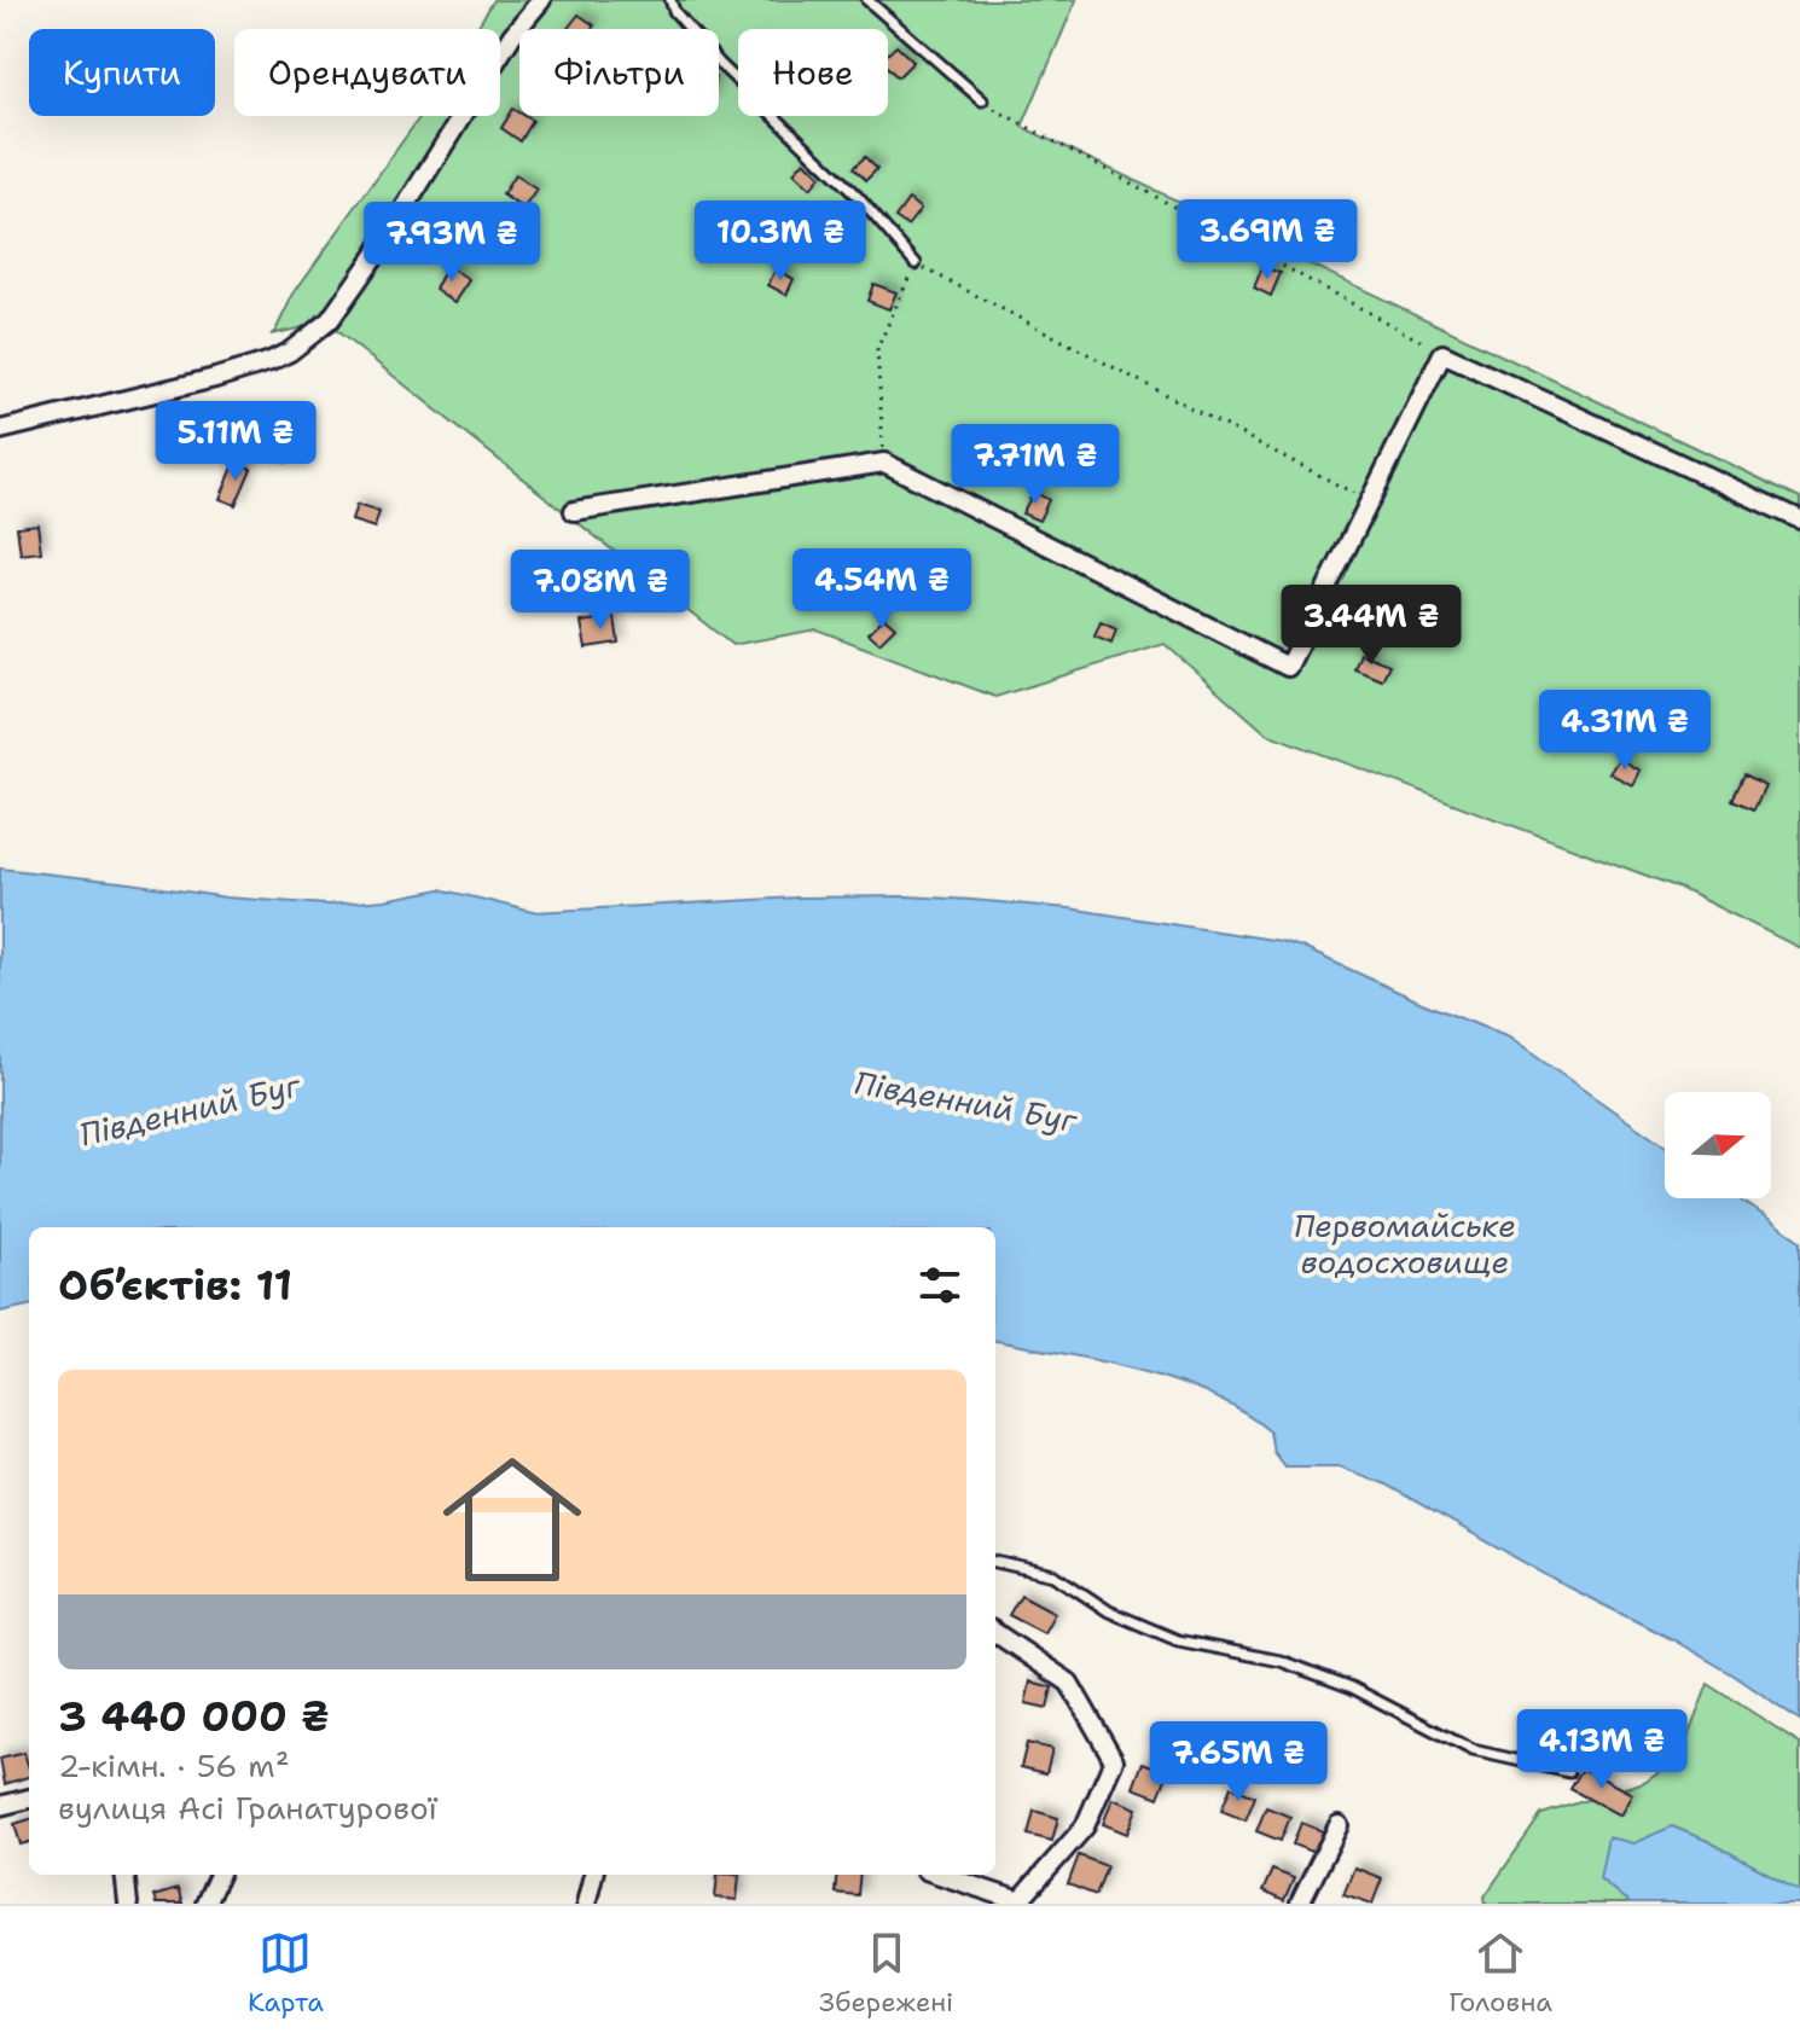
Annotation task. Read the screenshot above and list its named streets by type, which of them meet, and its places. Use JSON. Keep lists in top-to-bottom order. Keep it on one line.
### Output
{"water":["Південний Буг","Первомайське водосховище"],"north":"right","page":{"chip":["Купити","Орендувати","Фільтри","Нове"],"price":["3.69M ₴","10.3M ₴","7.93M ₴","5.11M ₴","7.71M ₴","4.54M ₴","7.08M ₴","3.44M ₴","4.31M ₴","4.13M ₴","7.65M ₴"],"heading":"Об’єктів: 11","list":[{"name":"3 440 000 ₴","note":"2-кімн. · 56 m² · вулиця Асі Гранатурової"}],"tabs":["Карта","Збережені","Головна"]}}
